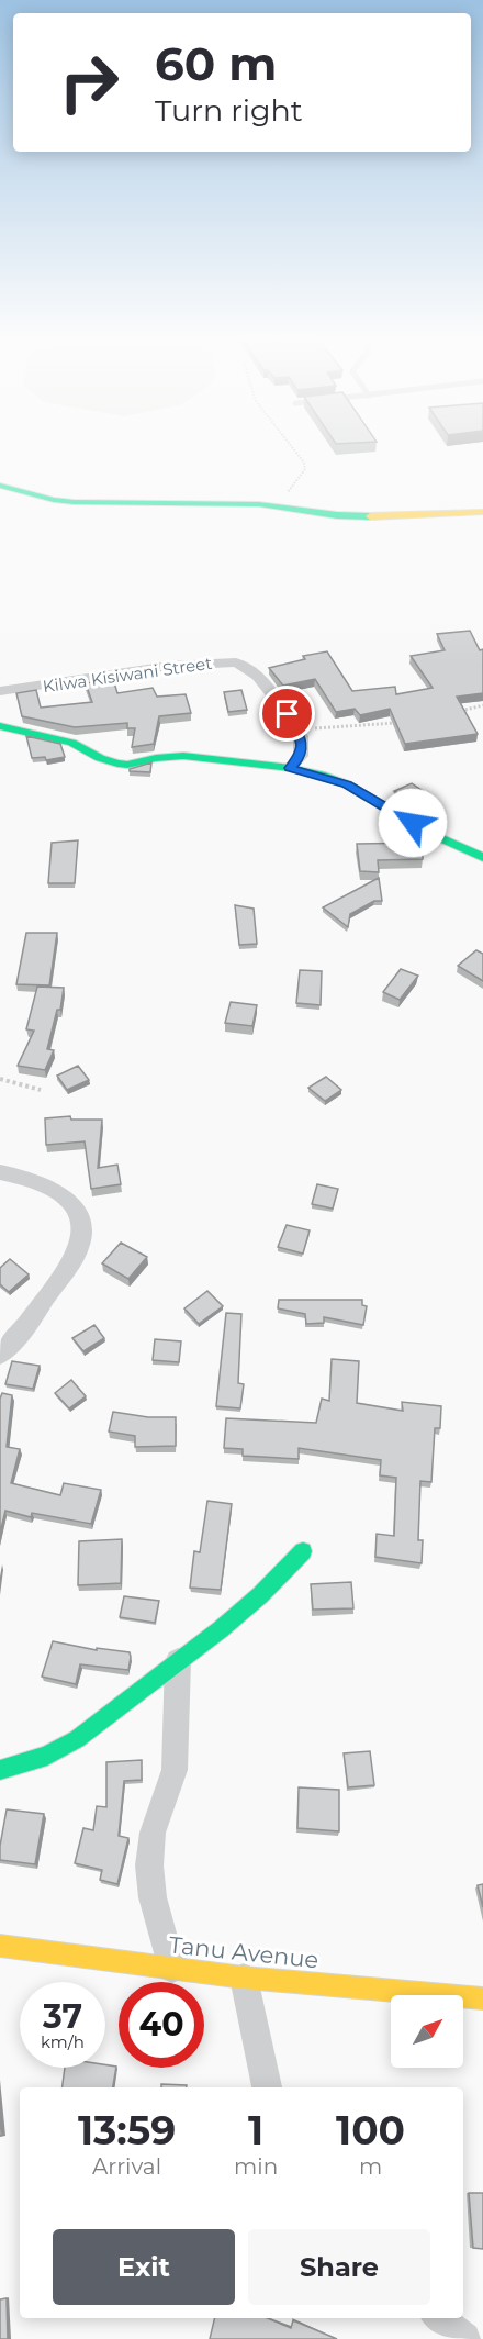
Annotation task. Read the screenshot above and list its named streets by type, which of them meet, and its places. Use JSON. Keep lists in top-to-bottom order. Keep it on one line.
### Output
{"streets":{"street":["Kilwa Kisiwani Street","Tanu Avenue"]},"north":"top right","page":{"turn":["60 m","Turn right"],"speed":"37 km/h","limit":"40","eta":["13:59","Arrival","1","min","100","m"],"buttons":["Exit","Share"]}}
